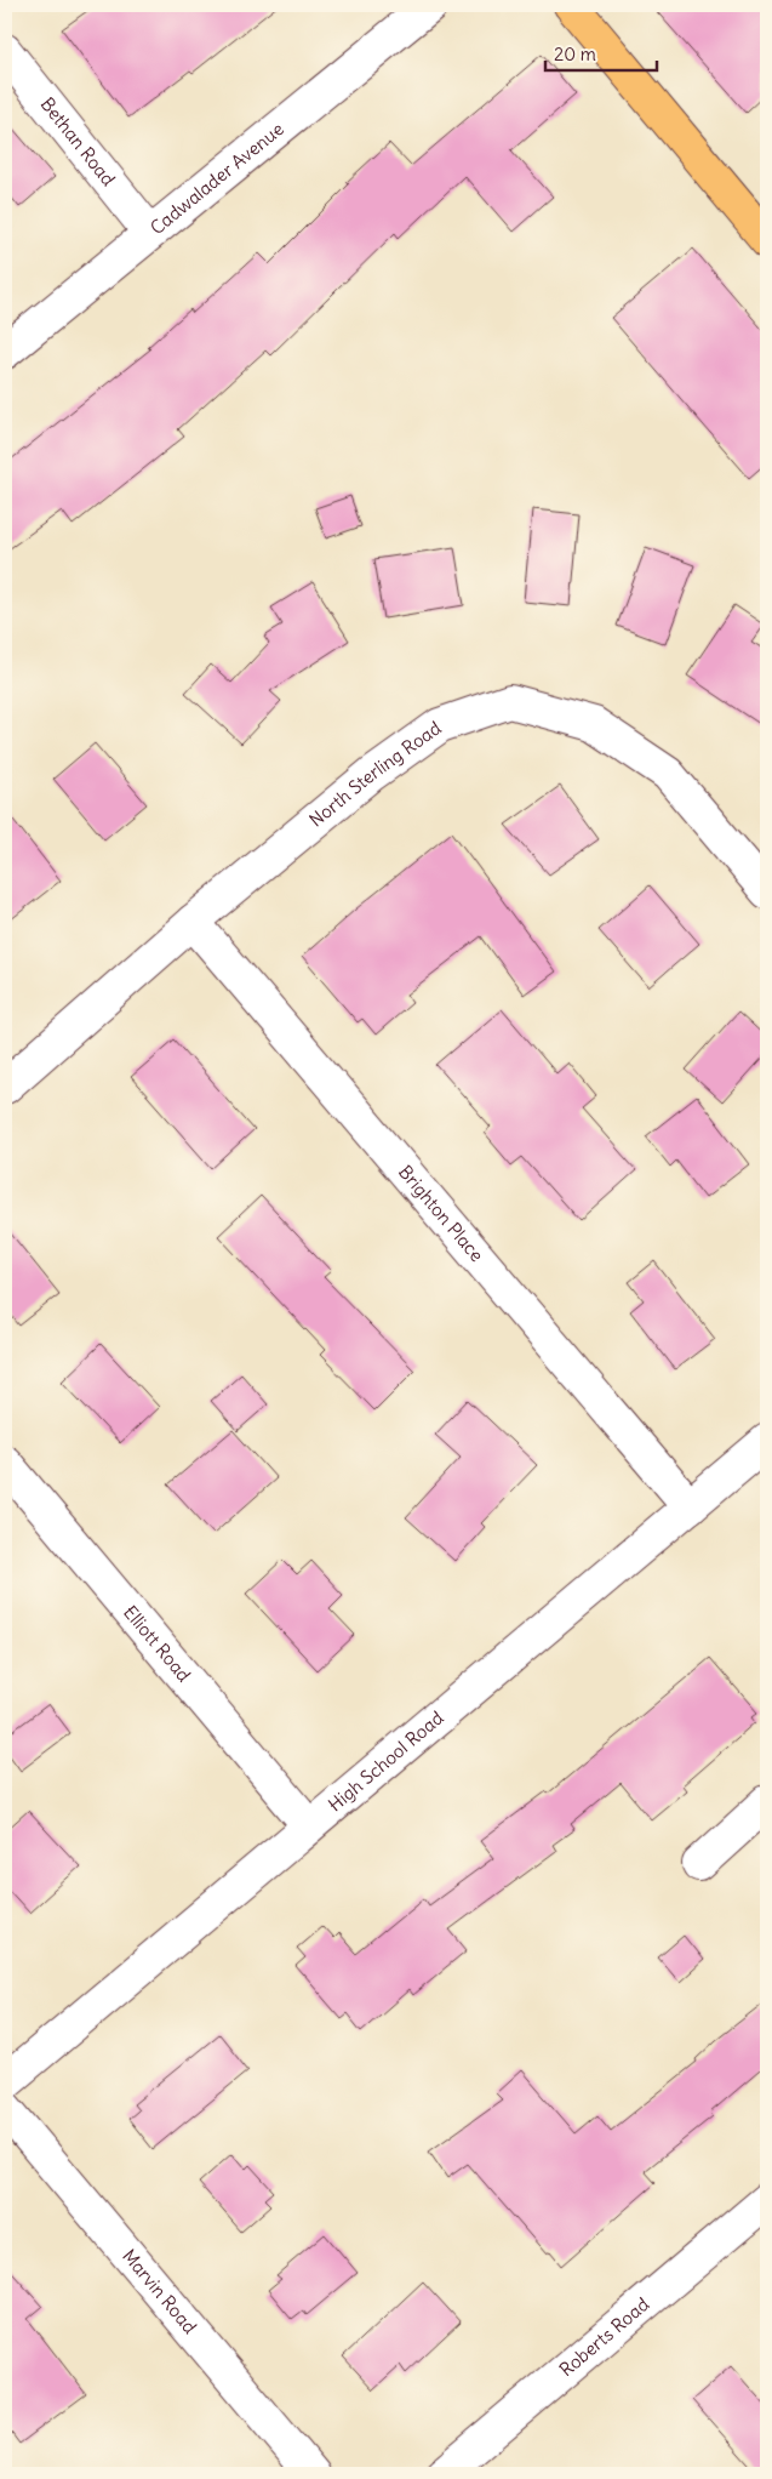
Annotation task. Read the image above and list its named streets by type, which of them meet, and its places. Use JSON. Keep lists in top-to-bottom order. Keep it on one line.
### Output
{"streets":{"street":["Bethan Road","Cadwalader Avenue","North Sterling Road","Brighton Place","Elliott Road","High School Road","Marvin Road","Roberts Road"]},"crossings":[["Bethan Road","Cadwalader Avenue"],["North Sterling Road","Brighton Place"],["Brighton Place","High School Road"],["Elliott Road","High School Road"]],"scale_bar":"20 m"}
